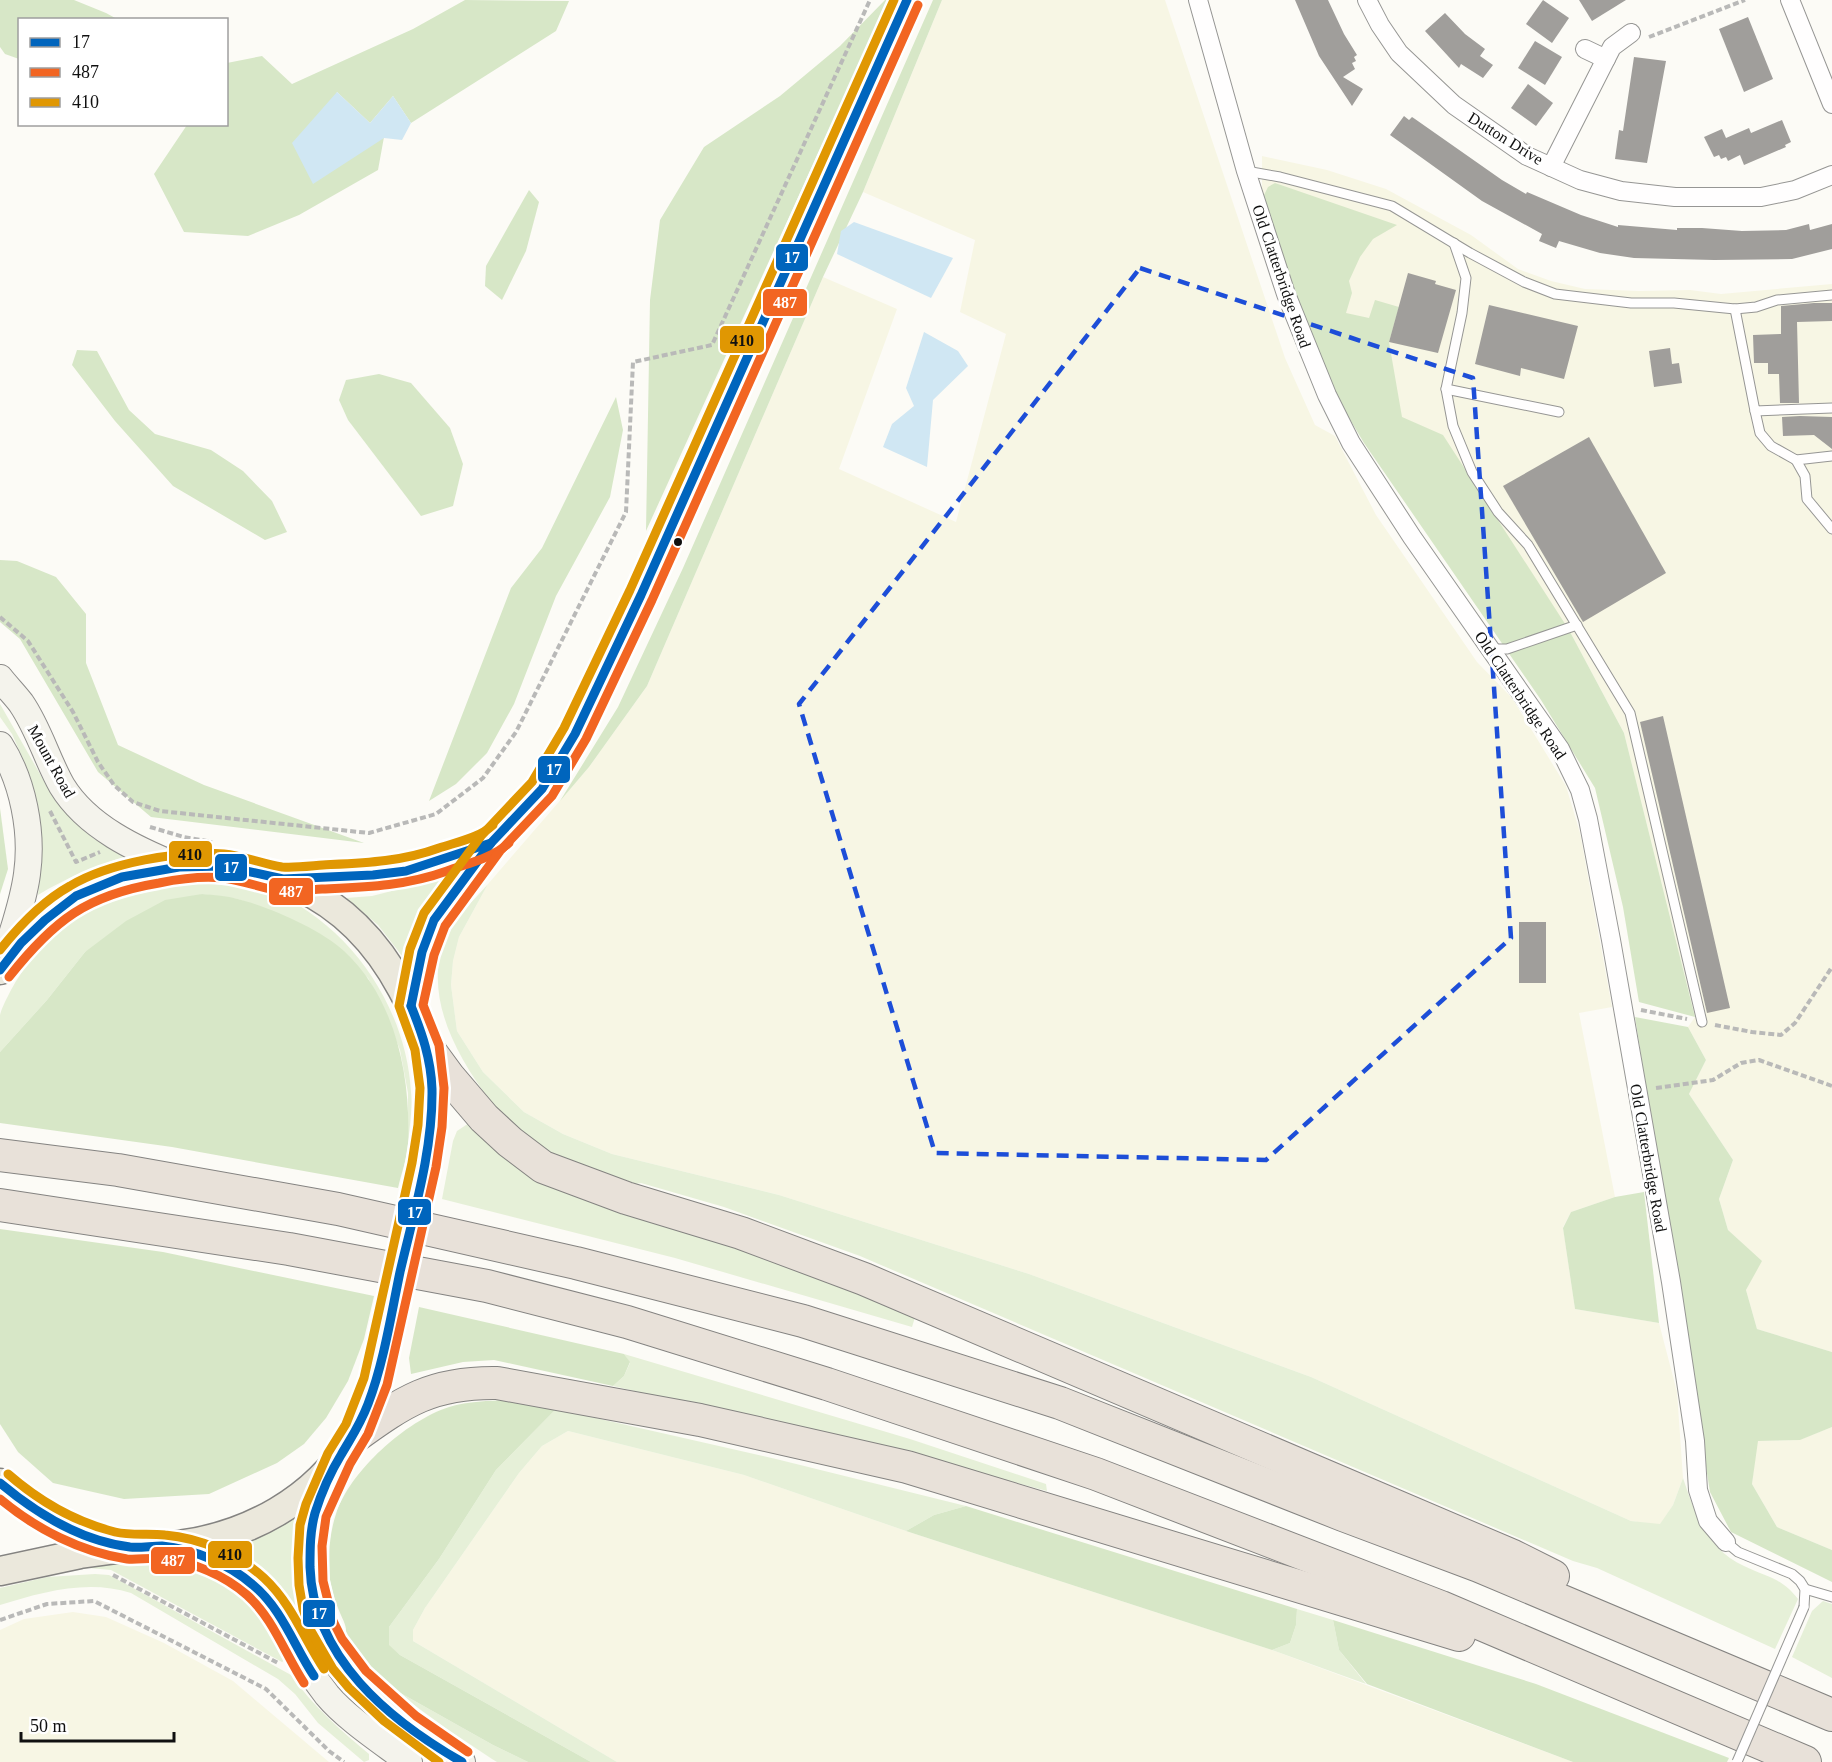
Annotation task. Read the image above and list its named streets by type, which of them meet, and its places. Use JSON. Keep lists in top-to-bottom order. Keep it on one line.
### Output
{"streets":{"main road":["Mount Road"],"street":["Dutton Drive","Old Clatterbridge Road"]},"lines":["transit line 17","transit line 410","transit line 487"],"legend":["17","487","410"],"scale_bar":"50 m"}
